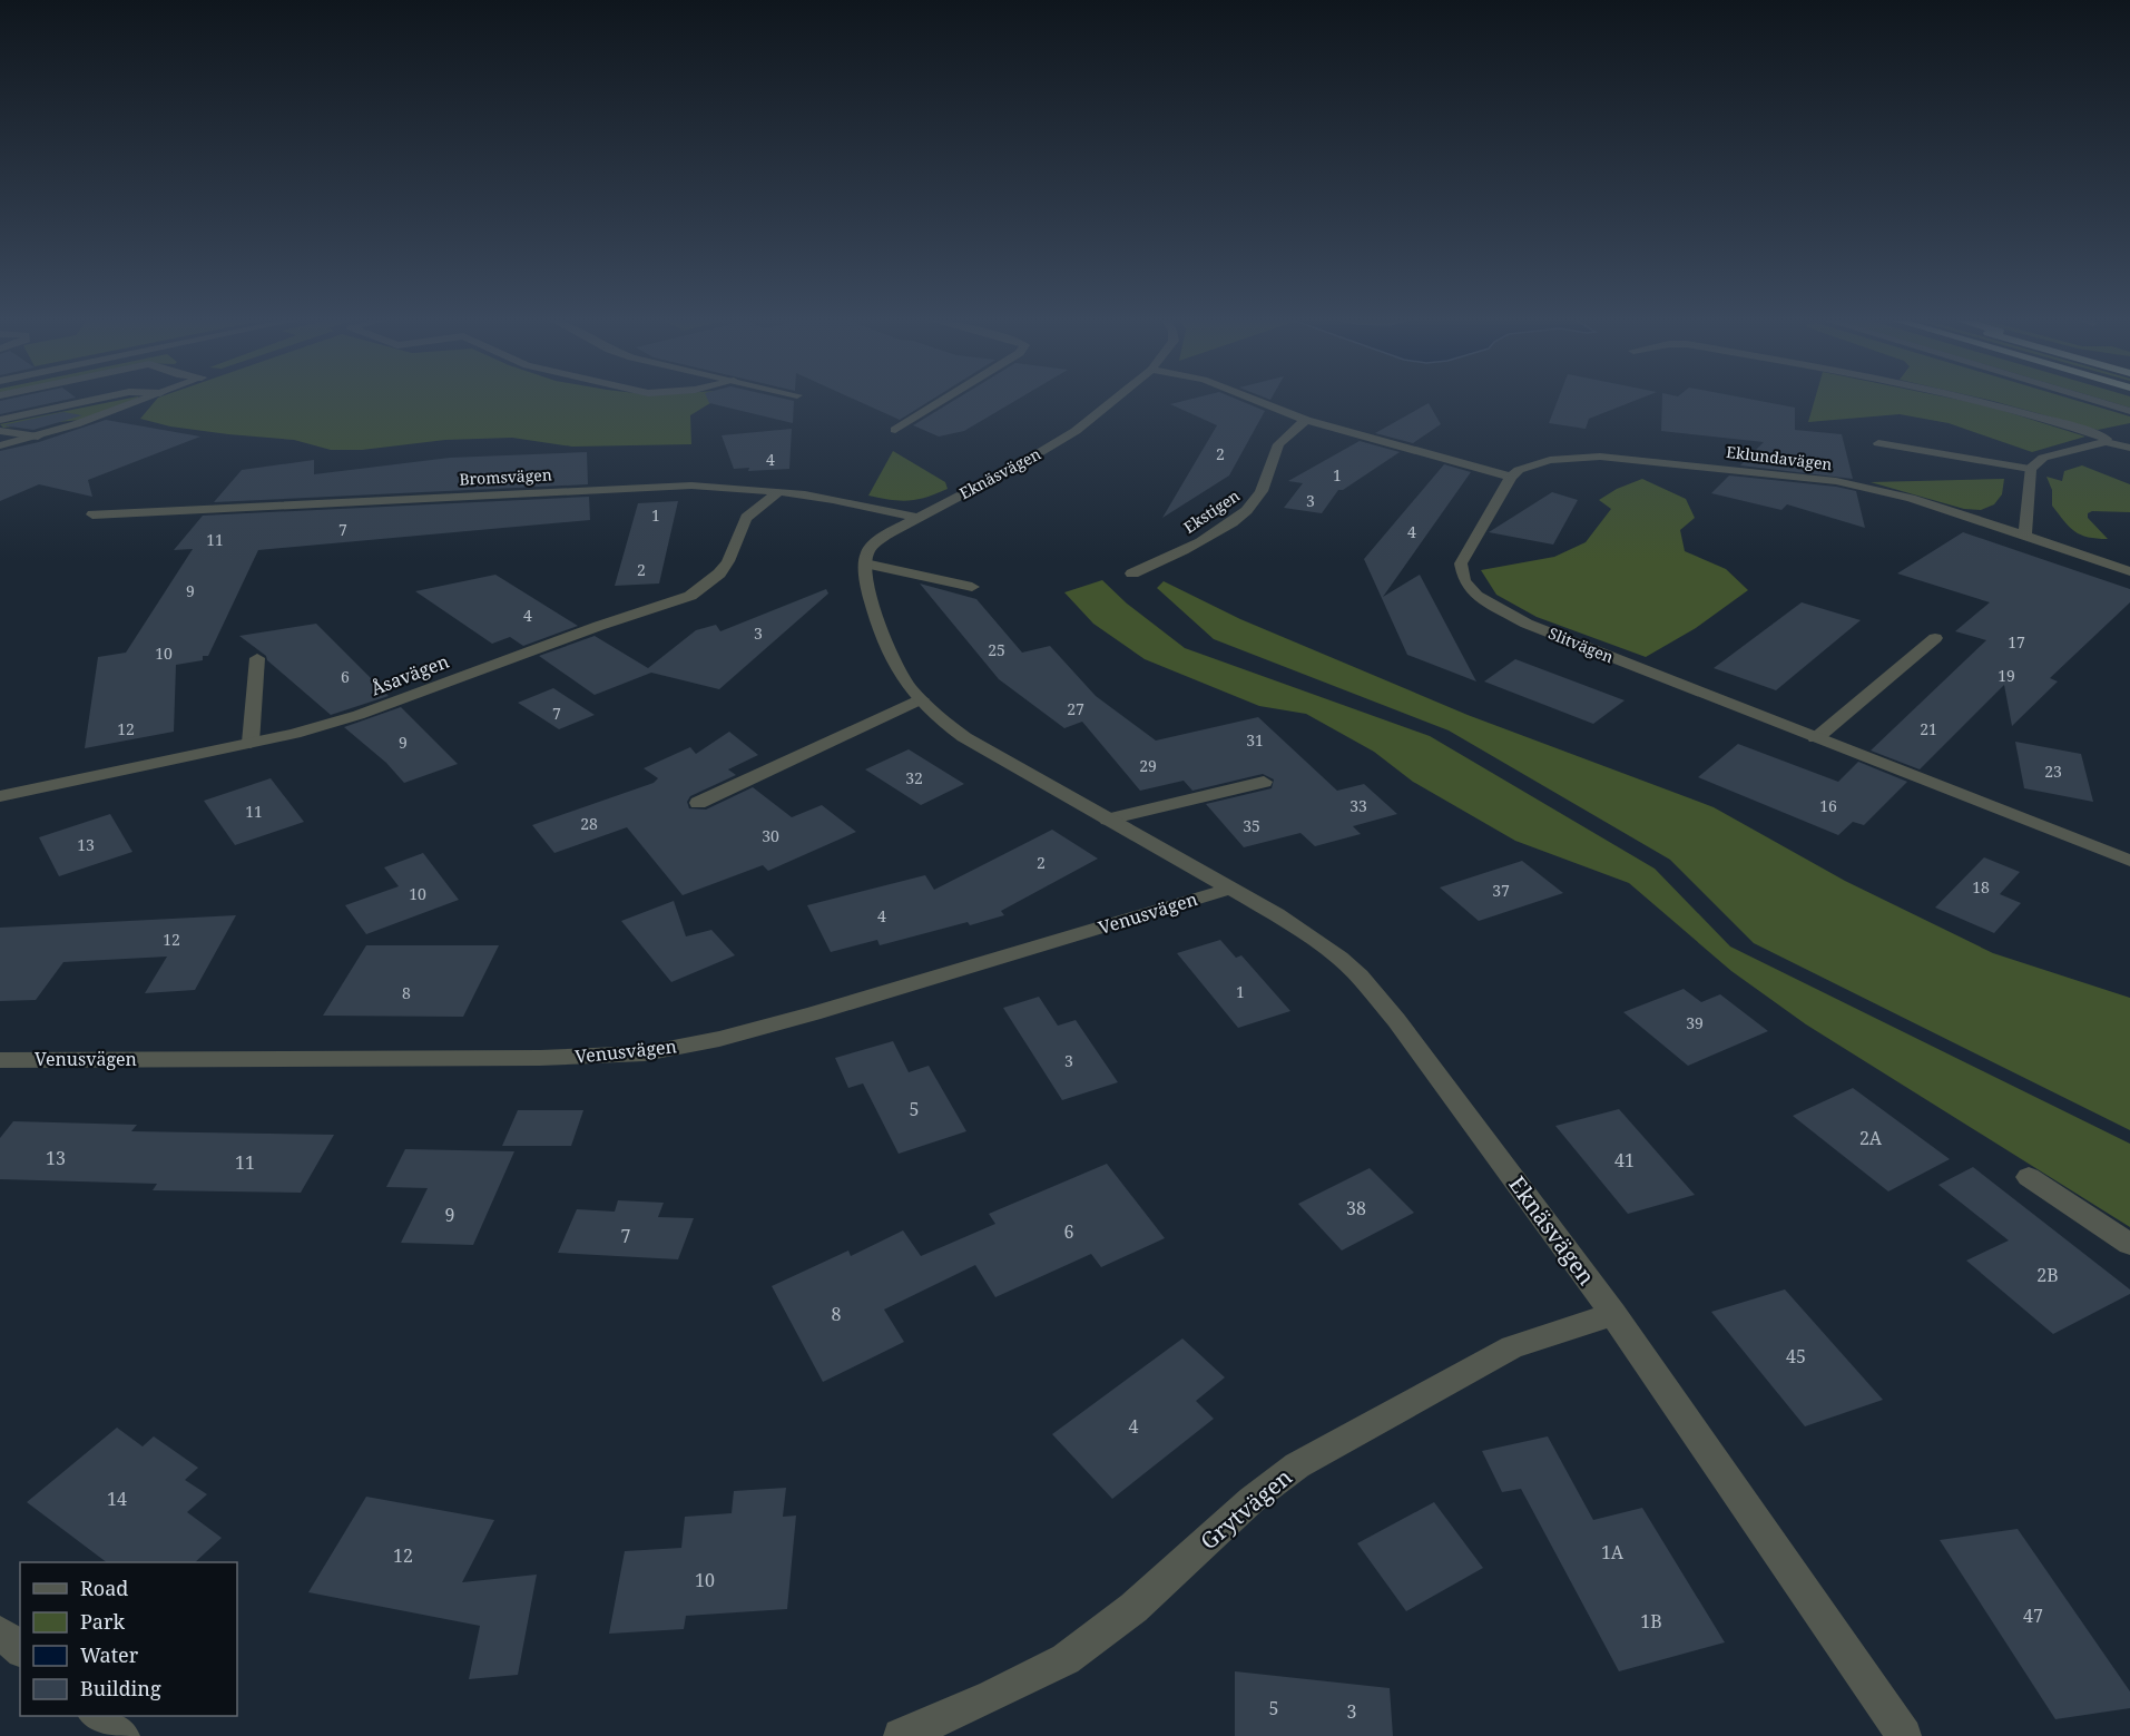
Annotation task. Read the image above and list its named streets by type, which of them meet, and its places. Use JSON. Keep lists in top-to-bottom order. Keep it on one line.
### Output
{"streets":{"street":["Eklundavägen","Eknäsvägen","Bromsvägen","Ekstigen","Slitvägen","Åsavägen","Venusvägen","Grytvägen"]},"crossings":[["Eklundavägen","Slitvägen"],["Eknäsvägen","Bromsvägen"],["Eknäsvägen","Venusvägen"],["Eknäsvägen","Grytvägen"],["Bromsvägen","Åsavägen"]],"house_numbers":["2","4","1","3","1","7","4","11","2","9","4","3","17","25","10","19","6","27","7","12","21","31","9","29","23","32","33","16","11","28","35","30","13","2","18","37","10","4","12","1","8","39","3","5","2A","13","41","11","38","9","6","7","2B","8","45","4","14","1A","12","10","47","1B","5","3"],"legend":["Road","Park","Water","Building"]}
